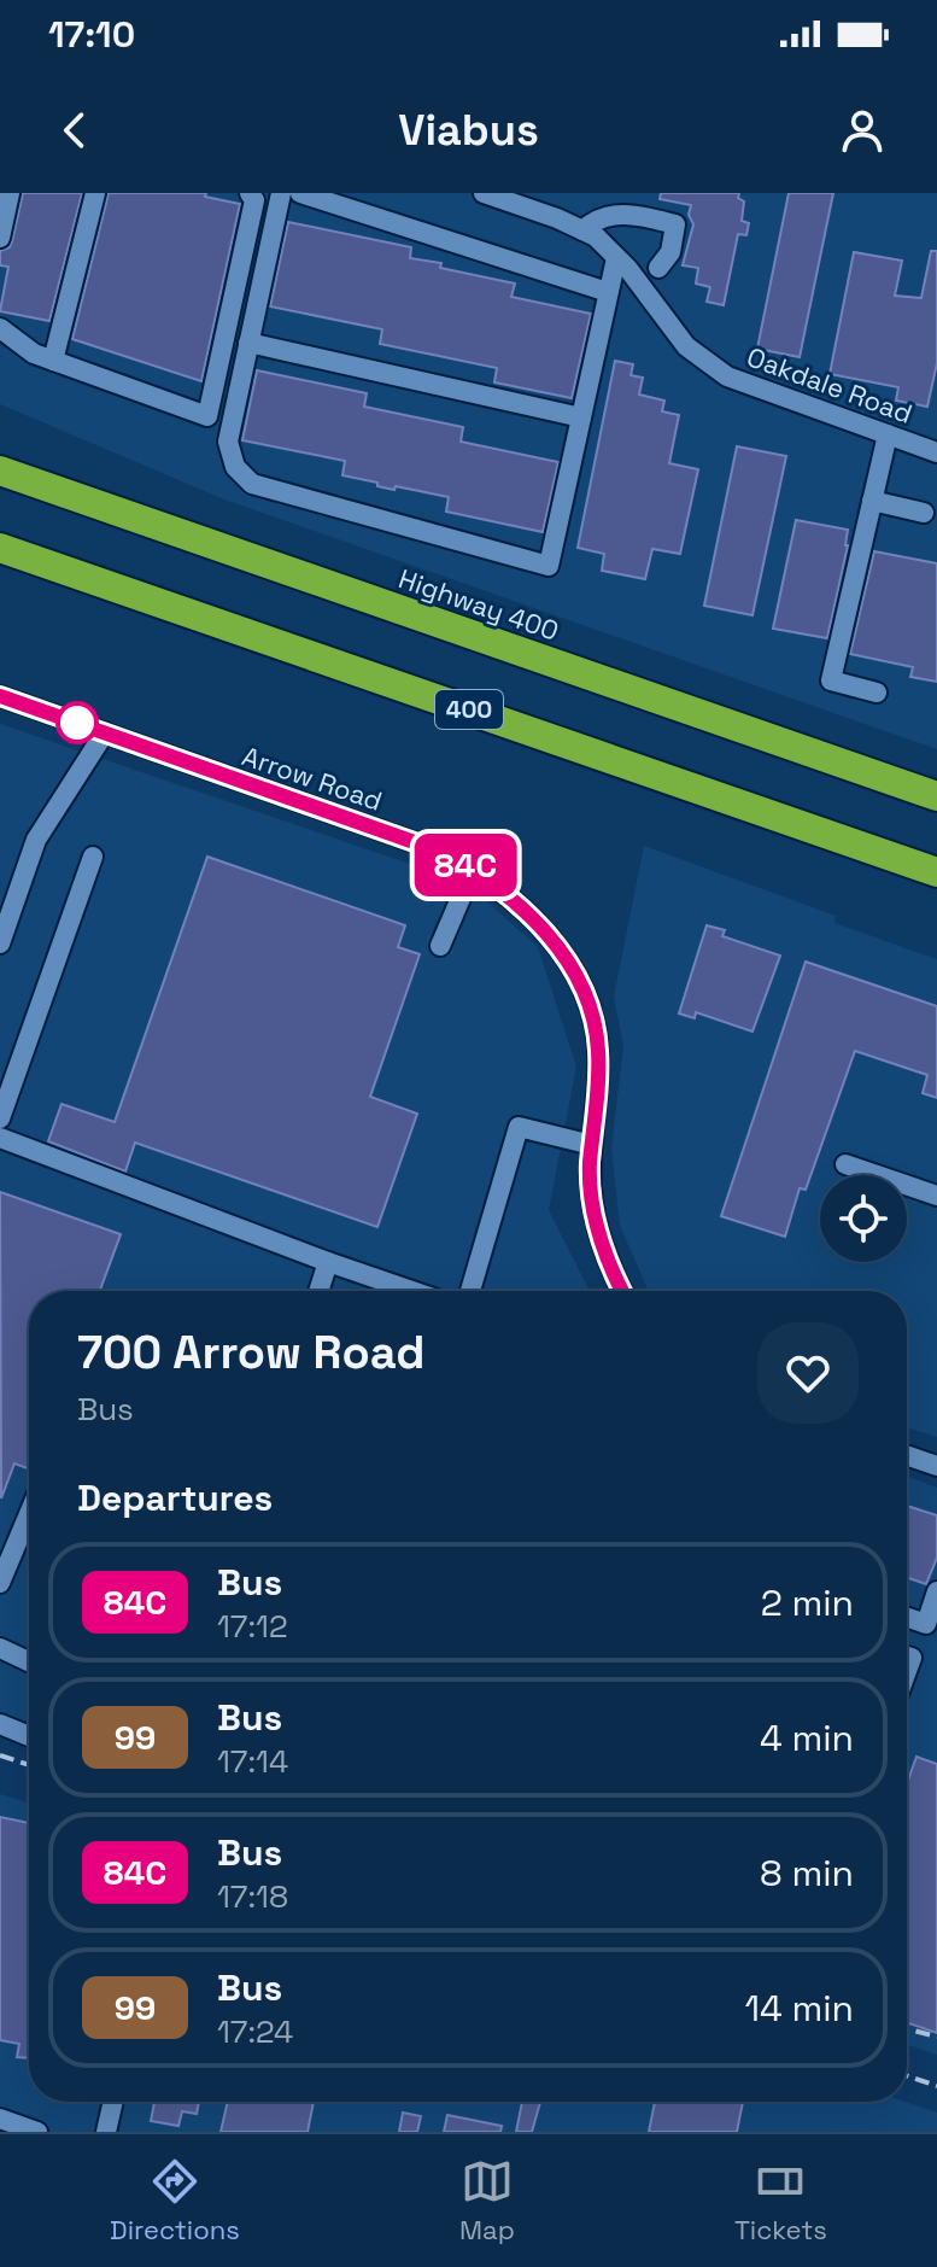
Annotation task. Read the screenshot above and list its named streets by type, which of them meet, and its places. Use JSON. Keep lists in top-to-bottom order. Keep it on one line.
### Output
{"streets":{"highway":["Highway 400","400"],"street":["Oakdale Road","Arrow Road"]},"lines":["bus line 84C"],"page":{"status":"17:10","header":"Viabus","on_map":"84C","heading":[["700 Arrow Road","Bus"],"Departures"],"list":[{"mark":"84C","name":"Bus","note":"17:12","value":"2 min"},{"mark":"99","name":"Bus","note":"17:14","value":"4 min"},{"mark":"84C","name":"Bus","note":"17:18","value":"8 min"},{"mark":"99","name":"Bus","note":"17:24","value":"14 min"}],"tabs":["Directions","Map","Tickets"]}}
